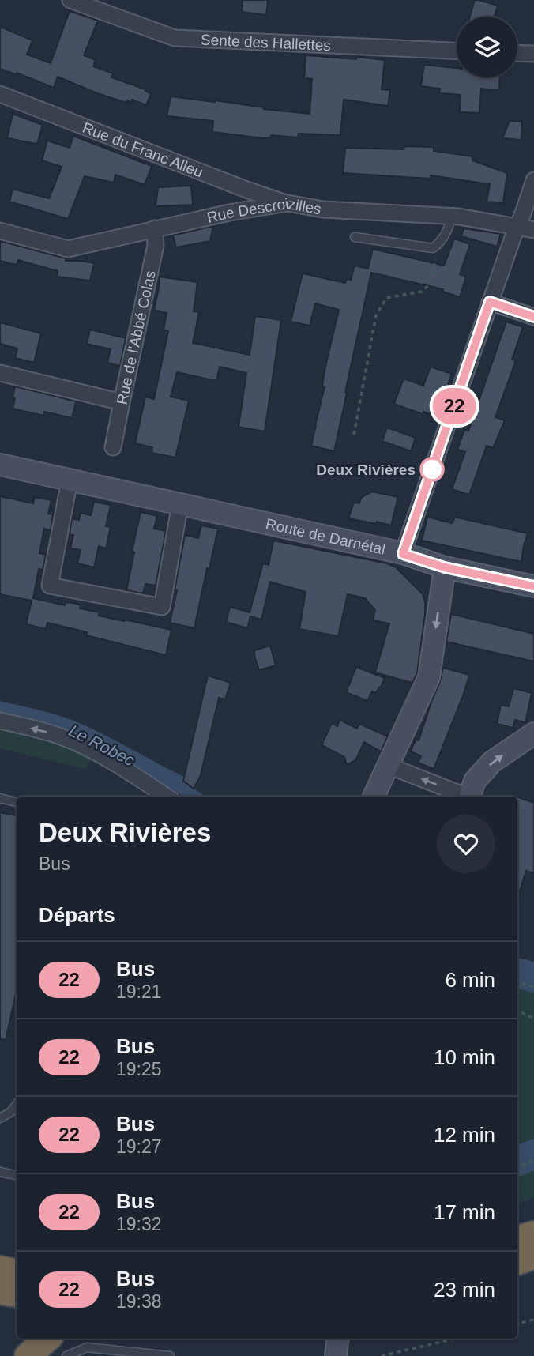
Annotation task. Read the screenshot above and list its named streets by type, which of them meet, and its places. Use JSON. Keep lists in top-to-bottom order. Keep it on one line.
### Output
{"streets":{"street":["Sente des Hallettes","Rue du Franc Alleu","Rue Descroizilles","Rue de l'Abbé Colas","Route de Darnétal"]},"crossings":[["Rue du Franc Alleu","Rue Descroizilles"],["Rue Descroizilles","Rue de l'Abbé Colas"]],"water":["Le Robec"],"places":["Deux Rivières"],"lines":["bus line 22"],"page":{"on_map":"22","heading":[["Deux Rivières","Bus"],"Départs"],"list":[{"mark":"22","name":"Bus","note":"19:21","value":"6 min"},{"mark":"22","name":"Bus","note":"19:25","value":"10 min"},{"mark":"22","name":"Bus","note":"19:27","value":"12 min"},{"mark":"22","name":"Bus","note":"19:32","value":"17 min"},{"mark":"22","name":"Bus","note":"19:38","value":"23 min"}]}}
